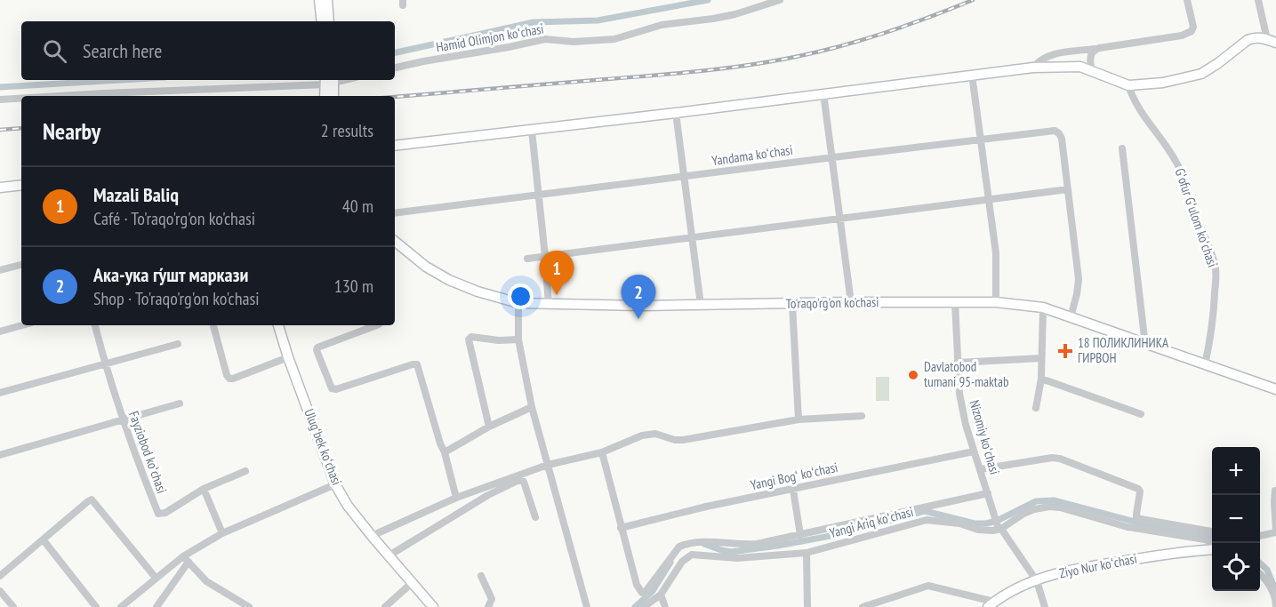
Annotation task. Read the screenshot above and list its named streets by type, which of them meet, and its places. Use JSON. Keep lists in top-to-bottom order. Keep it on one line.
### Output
{"streets":{"street":["Hamid Olimjon koʻchasi","Yandama koʻchasi","Gʻofur Gʻulom koʻchasi","To'raqo'rg'on ko'chasi","Nizomiy koʻchasi","Ulugʻbek koʻchasi","Fayziobod koʻchasi","Yangi Bogʻ koʻchasi","Yangi Ariq koʻchasi","Ziyo Nur koʻchasi"]},"crossings":[["Yandama koʻchasi","To'raqo'rg'on ko'chasi"],["Gʻofur Gʻulom koʻchasi","To'raqo'rg'on ko'chasi"],["To'raqo'rg'on ko'chasi","Nizomiy koʻchasi"],["Nizomiy koʻchasi","Yangi Bogʻ koʻchasi"],["Nizomiy koʻchasi","Yangi Ariq koʻchasi"],["Nizomiy koʻchasi","Ziyo Nur koʻchasi"]],"places":{"health":["18 ПОЛИКЛИНИКА ГИРВОН"],"other":["Davlatobod tumani 95-maktab"]},"page":{"search":"Search here","heading":["Nearby","2 results"],"list":[{"mark":"1","name":"Mazali Baliq","note":"Café · To'raqo'rg'on ko'chasi","value":"40 m"},{"mark":"2","name":"Ака-ука гу́шт маркази","note":"Shop · To'raqo'rg'on ko'chasi","value":"130 m"}],"pins":["1","2"],"map_buttons":["+","−"]}}
